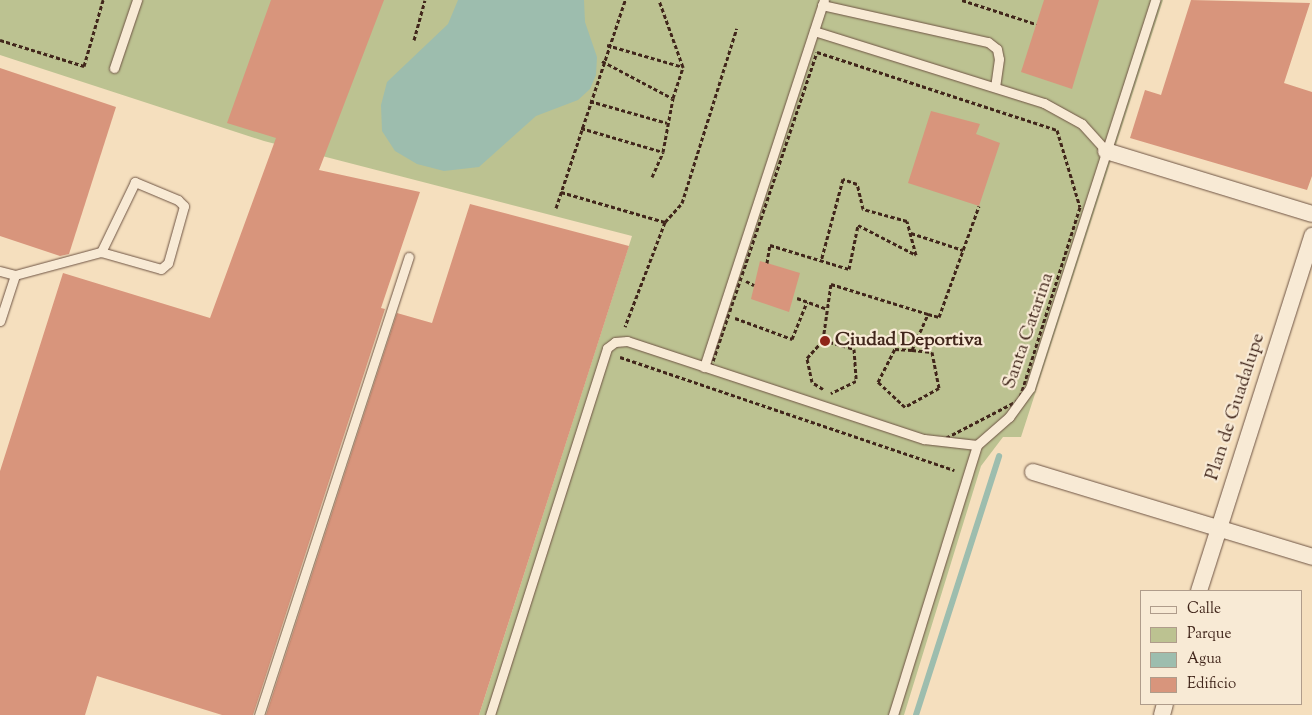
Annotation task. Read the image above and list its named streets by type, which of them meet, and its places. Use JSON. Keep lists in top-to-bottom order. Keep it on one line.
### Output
{"streets":{"street":["Plan de Guadalupe"],"lane":["Santa Catarina"]},"places":["Ciudad Deportiva"],"legend":["Calle","Parque","Agua","Edificio"]}
